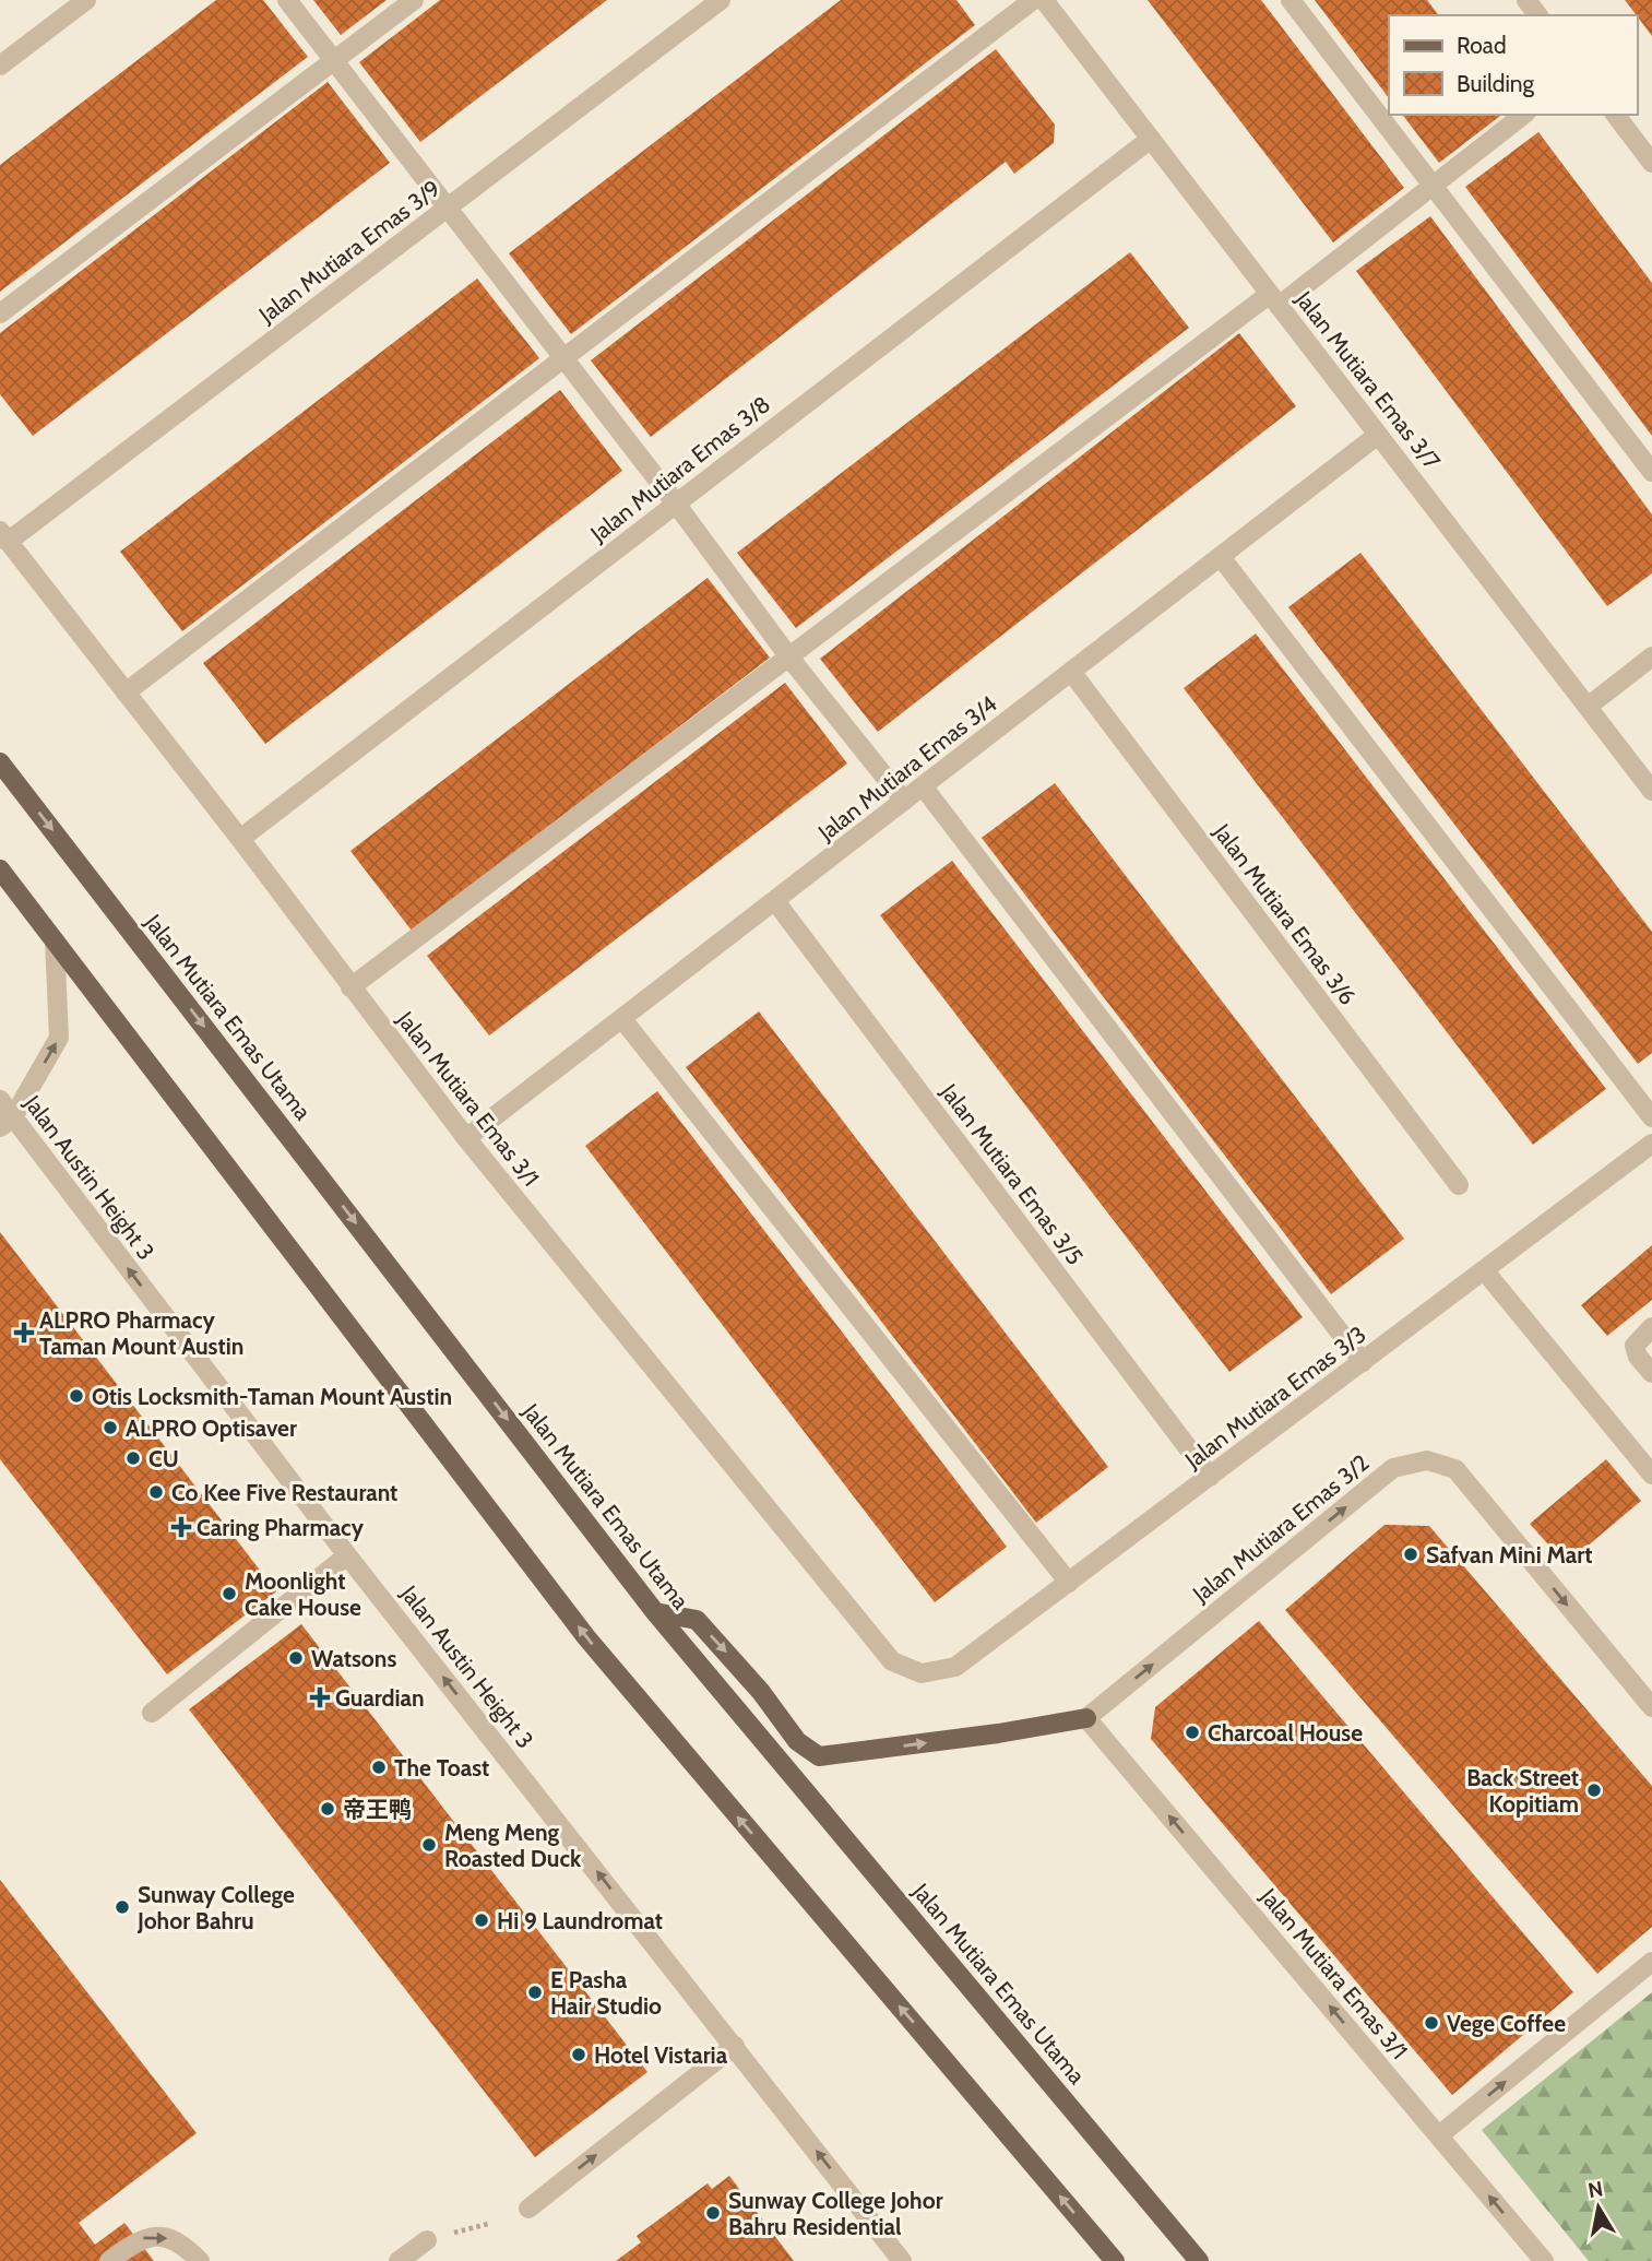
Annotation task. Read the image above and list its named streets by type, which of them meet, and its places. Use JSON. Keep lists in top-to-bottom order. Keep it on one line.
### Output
{"streets":{"main road":["Jalan Mutiara Emas Utama"],"street":["Jalan Mutiara Emas 3/9","Jalan Mutiara Emas 3/7","Jalan Mutiara Emas 3/8","Jalan Mutiara Emas 3/4","Jalan Mutiara Emas 3/6","Jalan Mutiara Emas 3/1","Jalan Mutiara Emas 3/5","Jalan Austin Height 3","Jalan Mutiara Emas 3/3","Jalan Mutiara Emas 3/2"]},"crossings":[["Jalan Mutiara Emas 3/9","Jalan Mutiara Emas 3/1"],["Jalan Mutiara Emas 3/7","Jalan Mutiara Emas 3/8"],["Jalan Mutiara Emas 3/7","Jalan Mutiara Emas 3/4"],["Jalan Mutiara Emas 3/8","Jalan Mutiara Emas 3/1"],["Jalan Mutiara Emas 3/4","Jalan Mutiara Emas 3/6"],["Jalan Mutiara Emas 3/4","Jalan Mutiara Emas 3/1"],["Jalan Mutiara Emas 3/4","Jalan Mutiara Emas 3/5"],["Jalan Mutiara Emas 3/1","Jalan Mutiara Emas 3/3"],["Jalan Mutiara Emas 3/1","Jalan Mutiara Emas 3/2"],["Jalan Mutiara Emas 3/5","Jalan Mutiara Emas 3/3"]],"one_way":["Jalan Austin Height 3"],"places":{"health":["ALPRO Pharmacy Taman Mount Austin","Caring Pharmacy","Guardian"],"other":["Otis Locksmith-Taman Mount Austin","ALPRO Optisaver","CU","Co Kee Five Restaurant","Safvan Mini Mart","Moonlight Cake House","Watsons","Charcoal House","The Toast","Back Street Kopitiam","帝王鸭","Meng Meng Roasted Duck","Sunway College Johor Bahru","Hi 9 Laundromat","E Pasha Hair Studio","Vege Coffee","Hotel Vistaria","Sunway College Johor Bahru Residential"]},"legend":["Road","Building"],"north":"top"}
